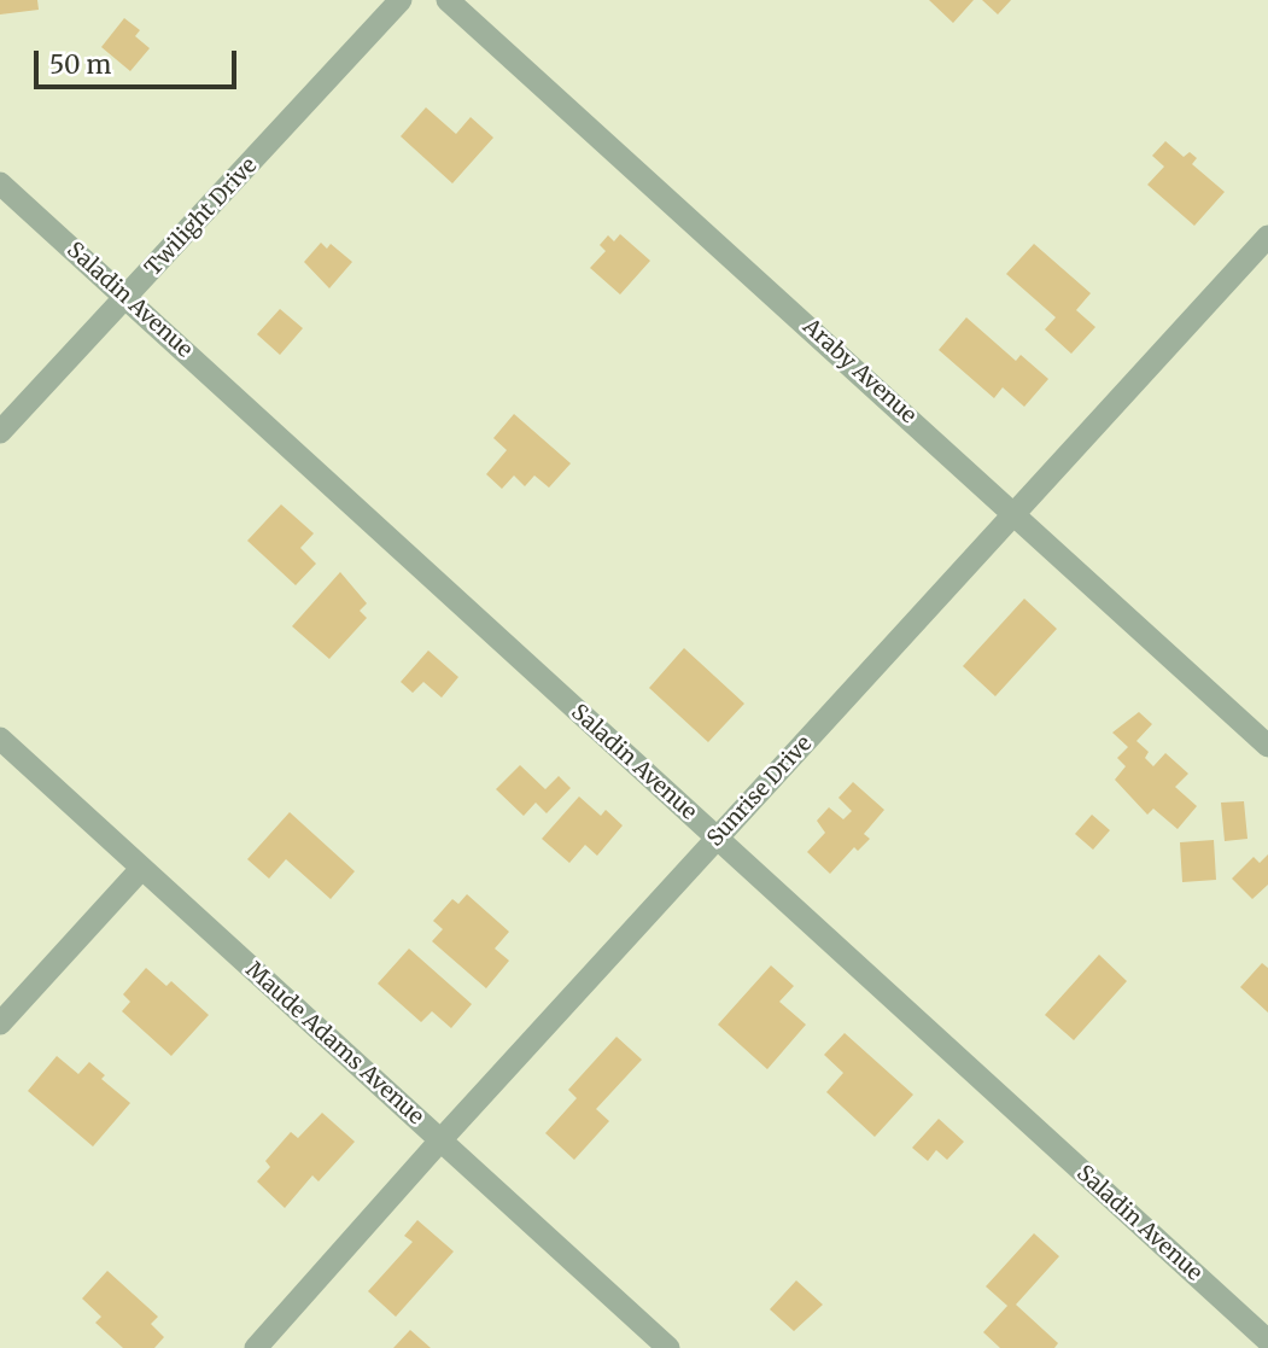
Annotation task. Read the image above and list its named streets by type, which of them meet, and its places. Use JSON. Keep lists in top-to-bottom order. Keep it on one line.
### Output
{"streets":{"street":["Twilight Drive","Saladin Avenue","Araby Avenue","Sunrise Drive","Maude Adams Avenue"]},"crossings":[["Twilight Drive","Saladin Avenue"],["Saladin Avenue","Sunrise Drive"],["Araby Avenue","Sunrise Drive"],["Sunrise Drive","Maude Adams Avenue"]],"scale_bar":"50 m"}
